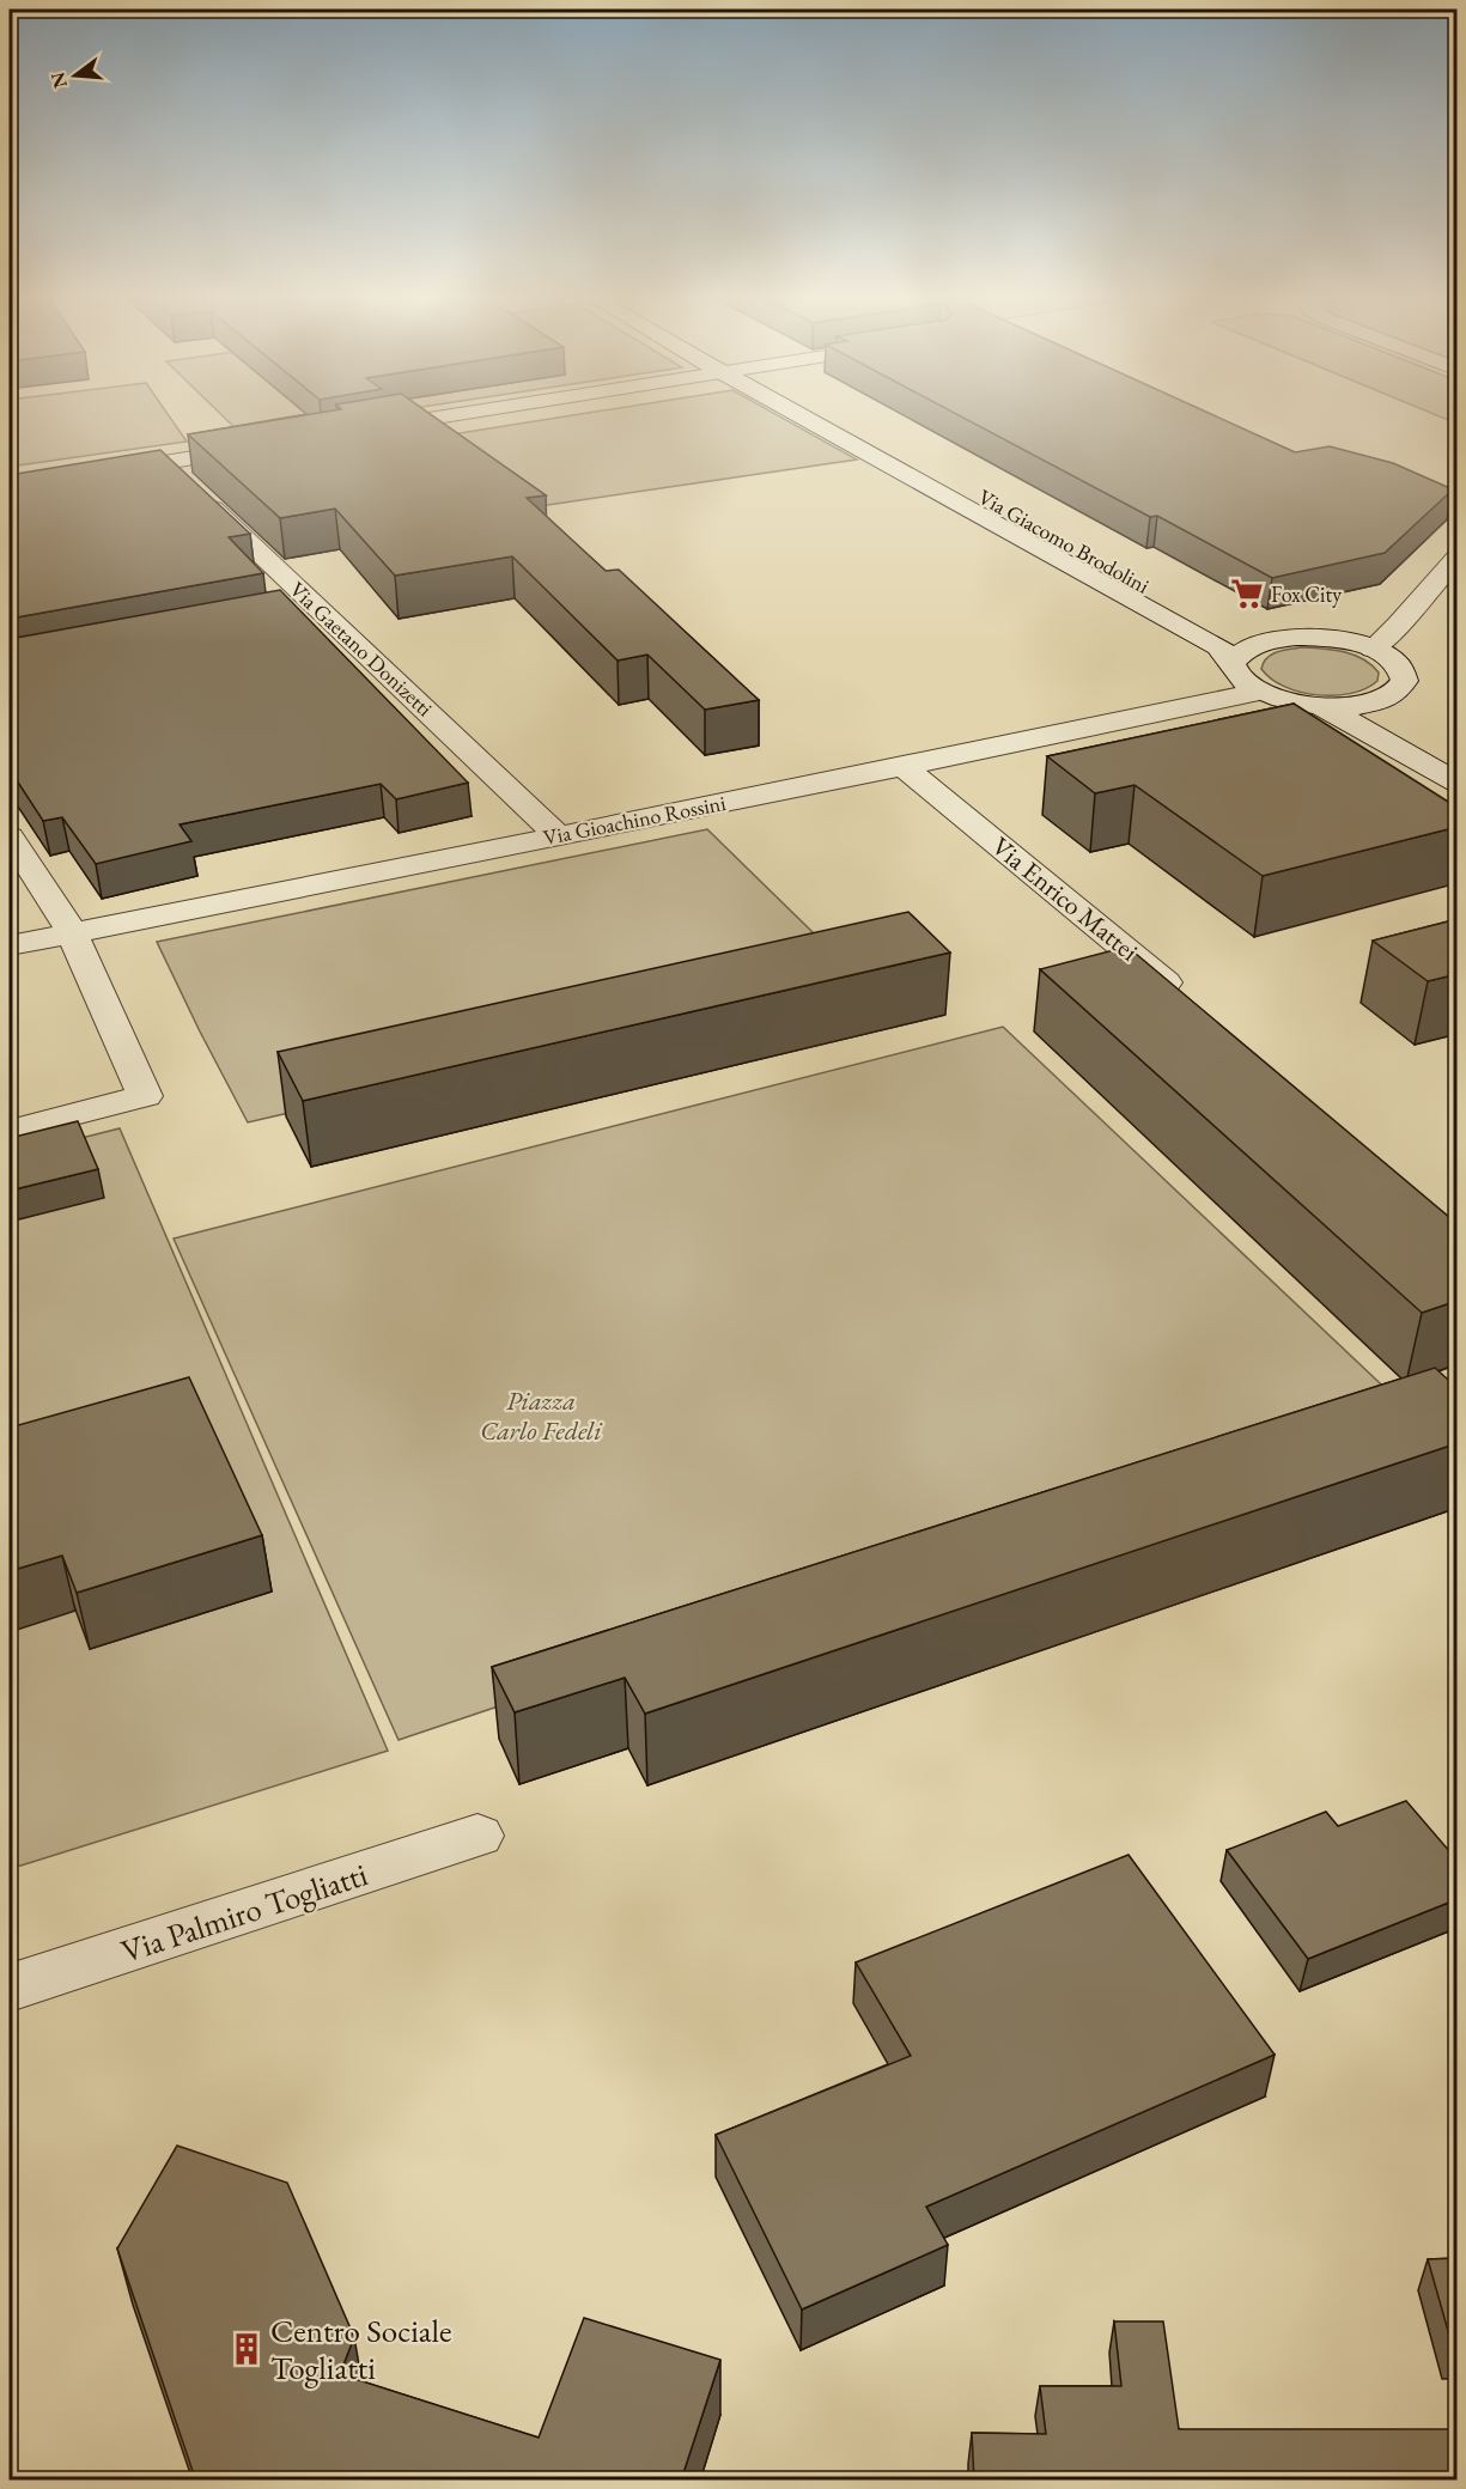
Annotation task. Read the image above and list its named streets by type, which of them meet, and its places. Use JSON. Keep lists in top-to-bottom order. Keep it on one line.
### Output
{"streets":{"street":["Via Giacomo Brodolini","Via Gaetano Donizetti","Via Gioachino Rossini","Via Enrico Mattei","Via Palmiro Togliatti"]},"crossings":[["Via Giacomo Brodolini","Via Gioachino Rossini"],["Via Gaetano Donizetti","Via Gioachino Rossini"],["Via Gioachino Rossini","Via Enrico Mattei"]],"parks":["Piazza Carlo Fedeli"],"places":{"supermarket":["Fox City"],"building":["Centro Sociale Togliatti"]},"north":"left"}
